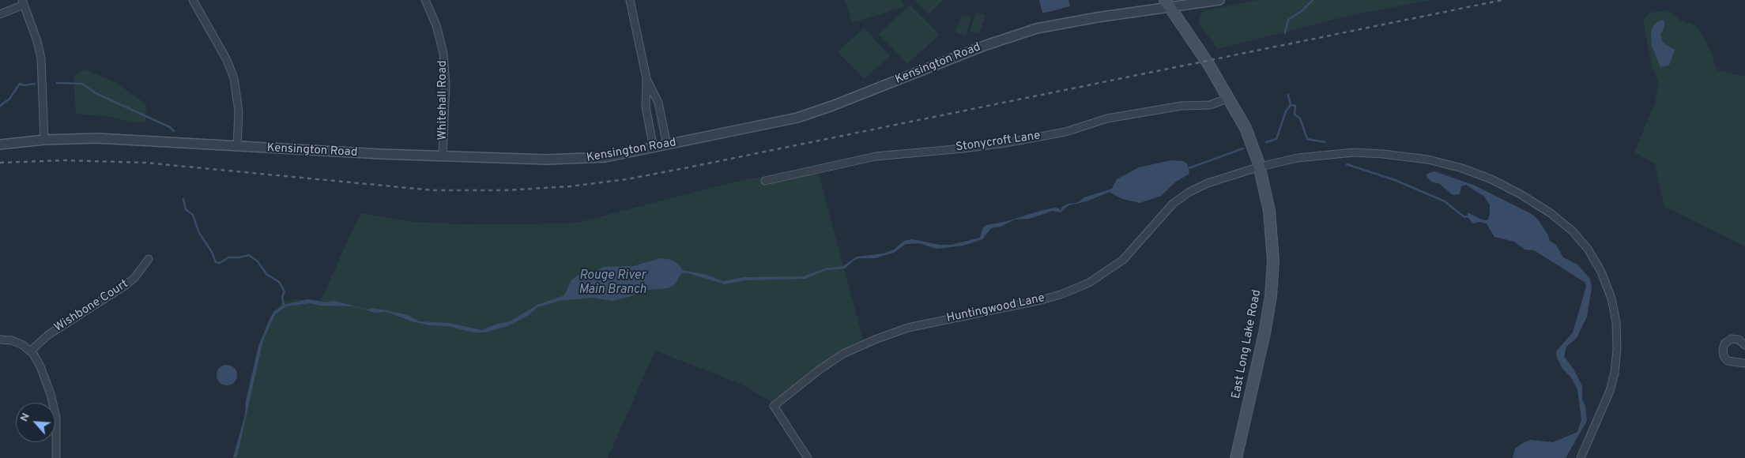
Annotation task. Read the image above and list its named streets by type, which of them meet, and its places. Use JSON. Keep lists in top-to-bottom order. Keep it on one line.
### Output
{"streets":{"main road":["East Long Lake Road"],"street":["Kensington Road","Whitehall Road","Stonycroft Lane","Wishbone Court","Huntingwood Lane"]},"crossings":[["Kensington Road","Whitehall Road"],["Kensington Road","East Long Lake Road"],["Stonycroft Lane","East Long Lake Road"],["Huntingwood Lane","East Long Lake Road"]],"water":["Rouge River Main Branch"],"north":"top left"}
